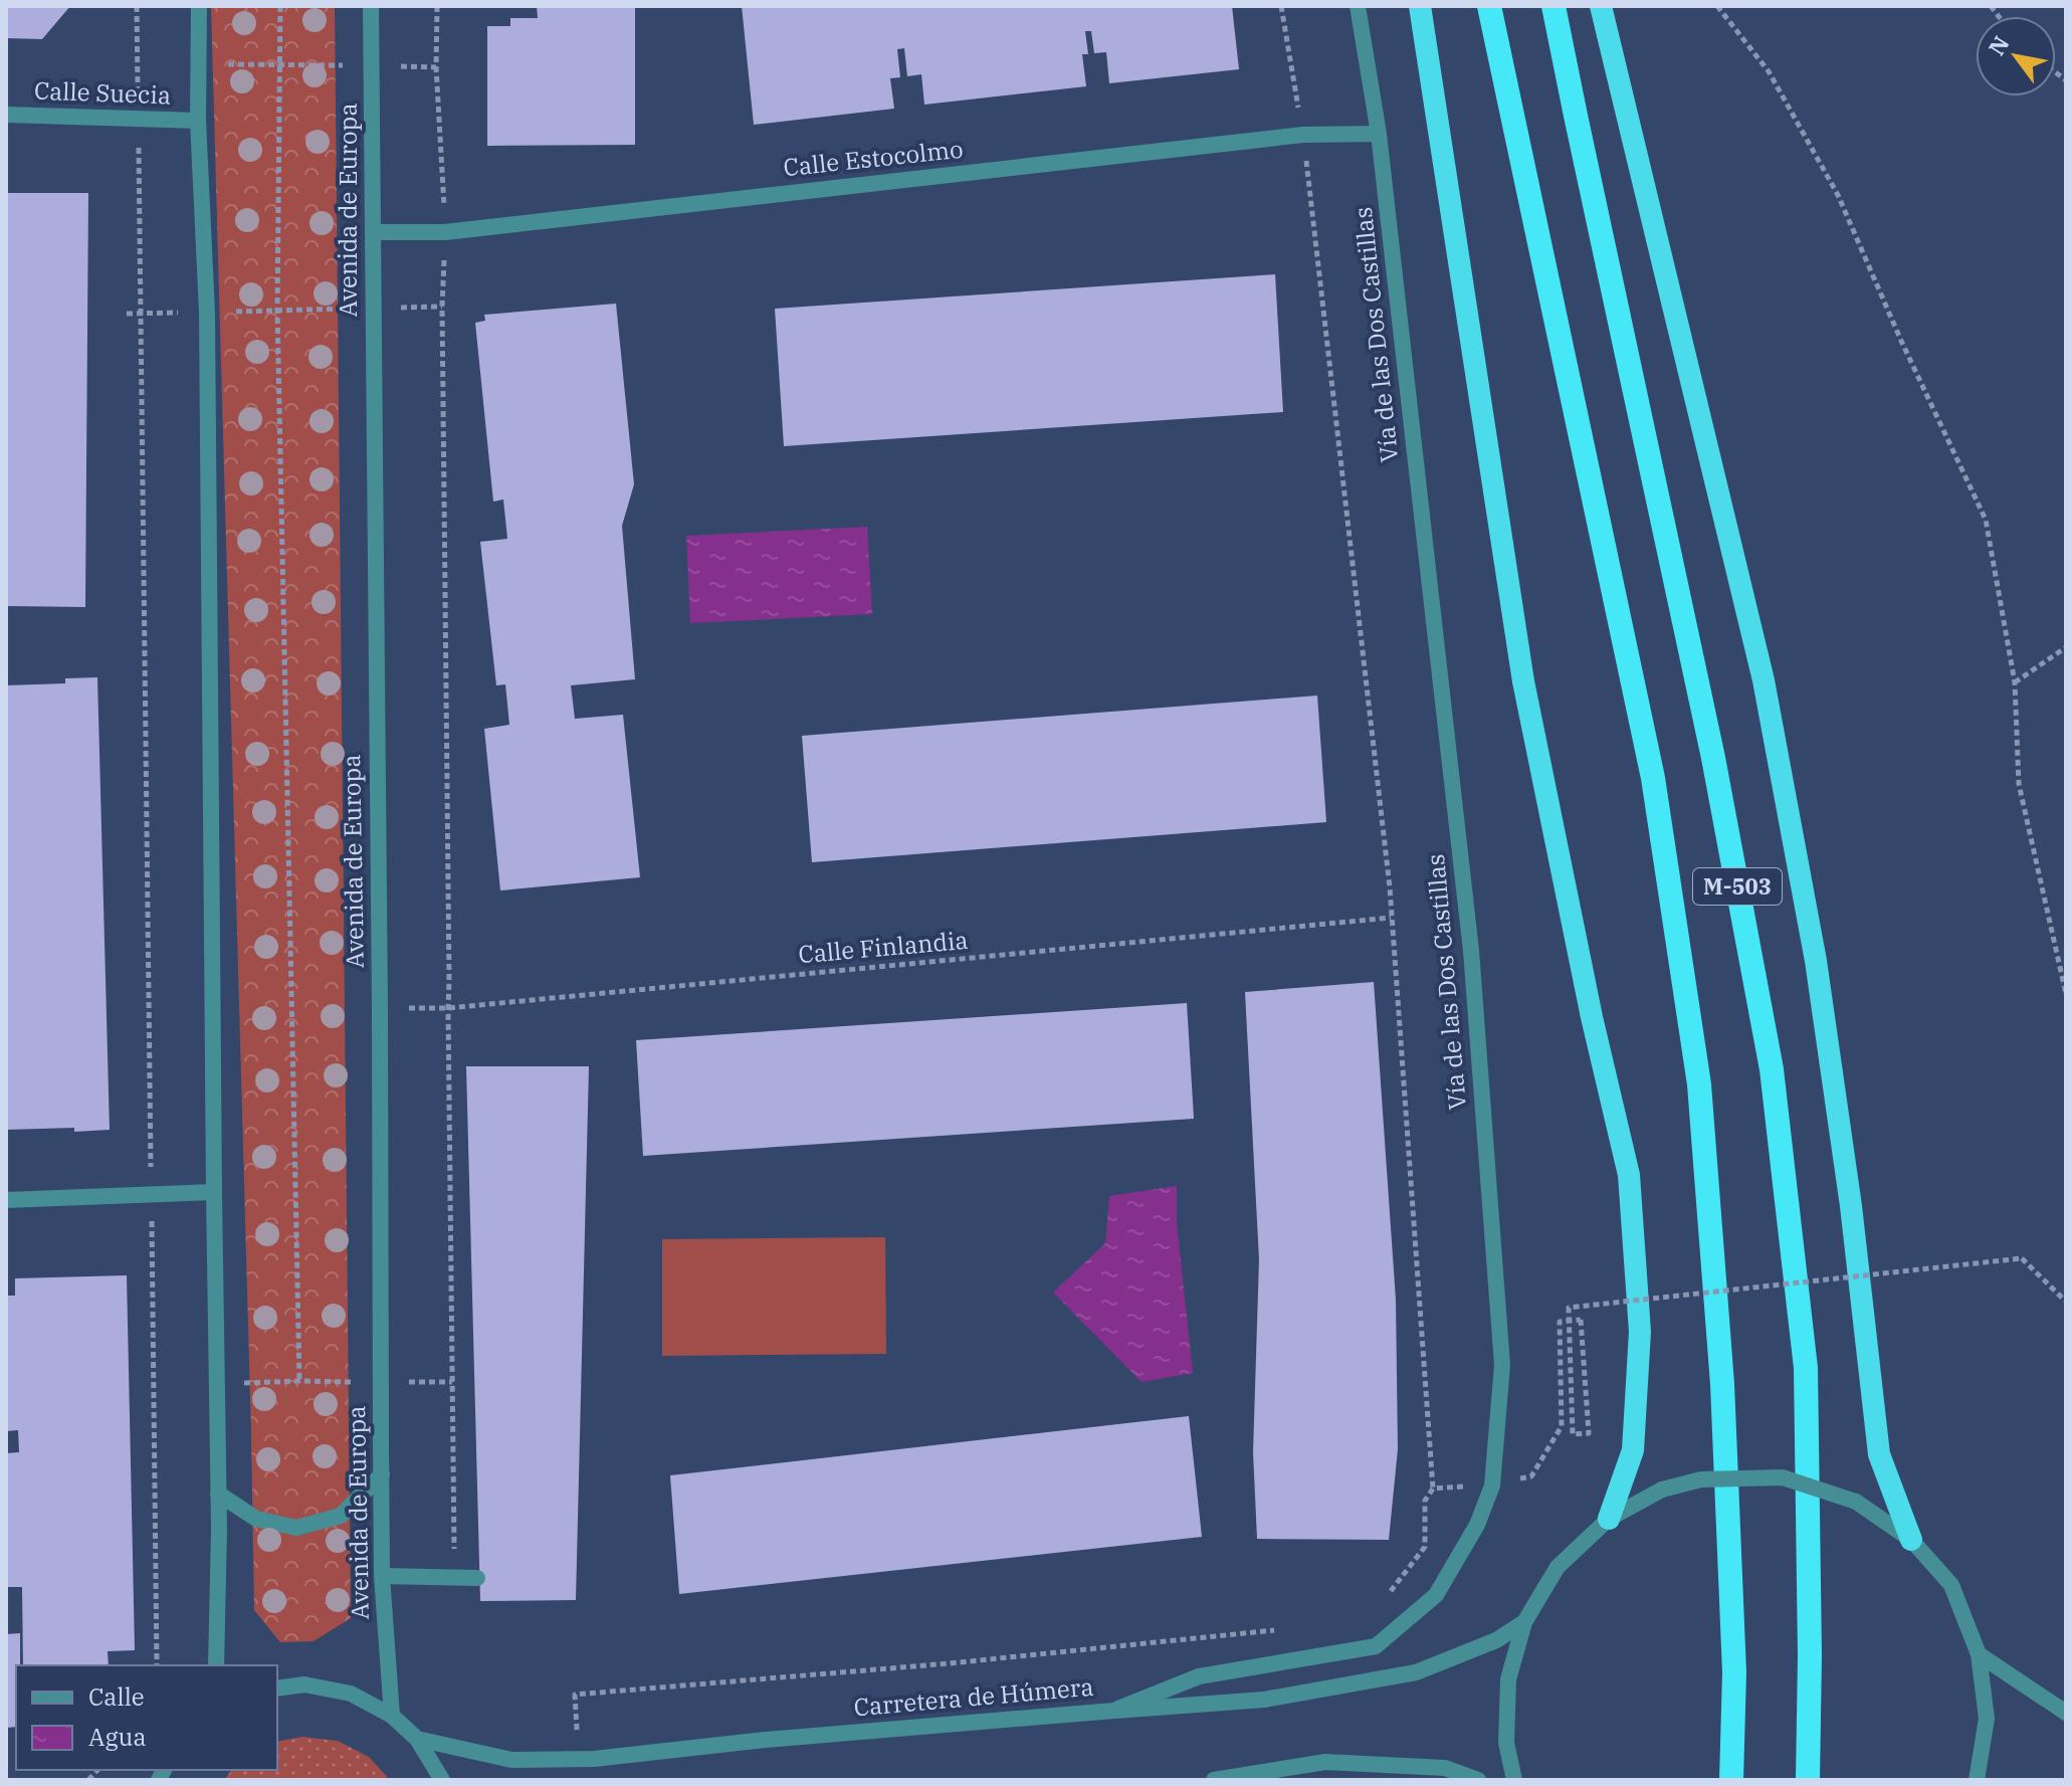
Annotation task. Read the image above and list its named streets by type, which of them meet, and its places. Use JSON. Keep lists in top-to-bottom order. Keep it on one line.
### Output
{"streets":{"highway":["M-503"],"street":["Calle Suecia","Calle Estocolmo","Avenida de Europa","Vía de las Dos Castillas","Carretera de Húmera"],"path":["Calle Finlandia"]},"crossings":[["Calle Estocolmo","Avenida de Europa"],["Calle Estocolmo","Vía de las Dos Castillas"],["Avenida de Europa","Calle Finlandia"],["Vía de las Dos Castillas","Carretera de Húmera"]],"legend":["Calle","Agua"],"north":"top left"}
